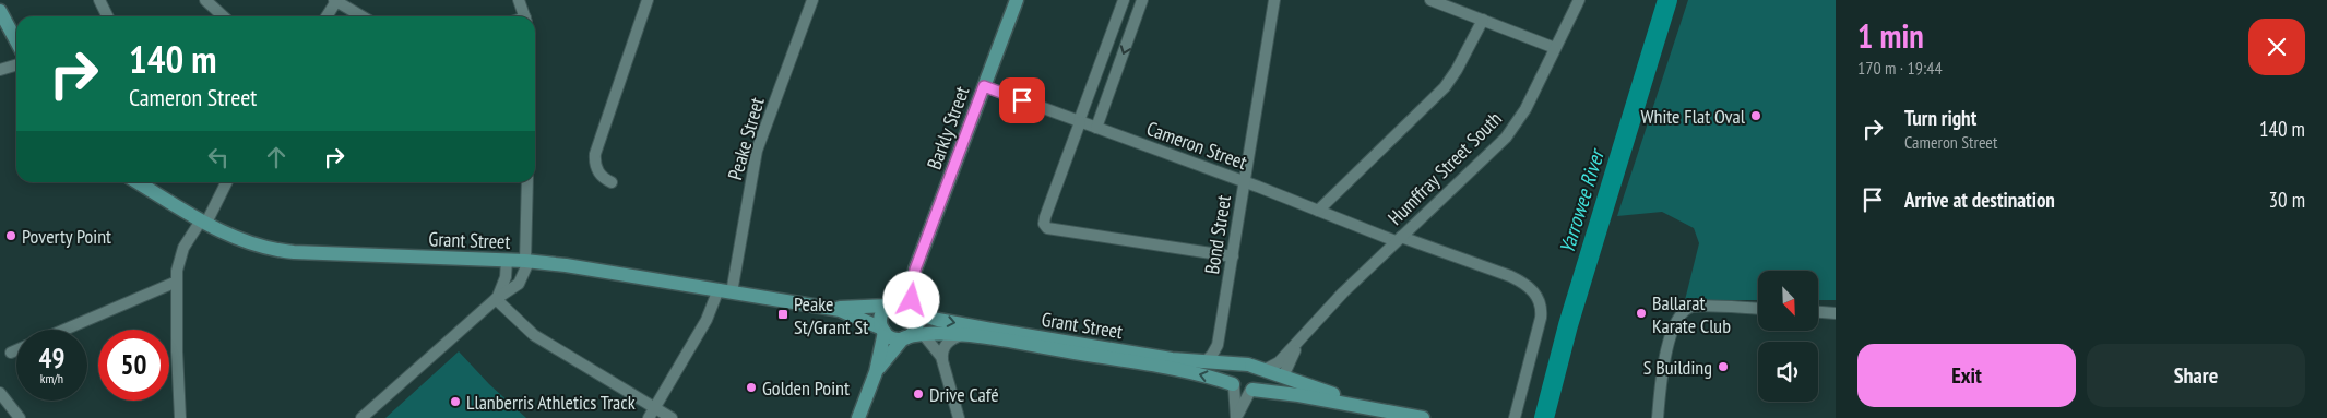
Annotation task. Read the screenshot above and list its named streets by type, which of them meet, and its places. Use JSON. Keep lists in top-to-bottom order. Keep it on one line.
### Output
{"streets":{"main road":["Barkly Street","Grant Street"],"street":["Peake Street","Cameron Street","Humffray Street South","Bond Street"]},"crossings":[["Barkly Street","Cameron Street"],["Barkly Street","Grant Street"],["Peake Street","Grant Street"],["Cameron Street","Humffray Street South"],["Cameron Street","Bond Street"],["Humffray Street South","Grant Street"],["Bond Street","Grant Street"]],"water":["Yarrowee River"],"places":{"other":["White Flat Oval","Poverty Point","Ballarat Karate Club","S Building","Golden Point","Drive Café","Llanberris Athletics Track"],"transit":["Peake St/Grant St"]},"north":"bottom right","page":{"heading":["1 min","170 m · 19:44"],"turn":["140 m","Cameron Street"],"list":[{"name":"Turn right","note":"Cameron Street","value":"140 m"},{"name":"Arrive at destination","value":"30 m"}],"speed":"49 km/h","limit":"50","buttons":["Exit","Share"]}}
